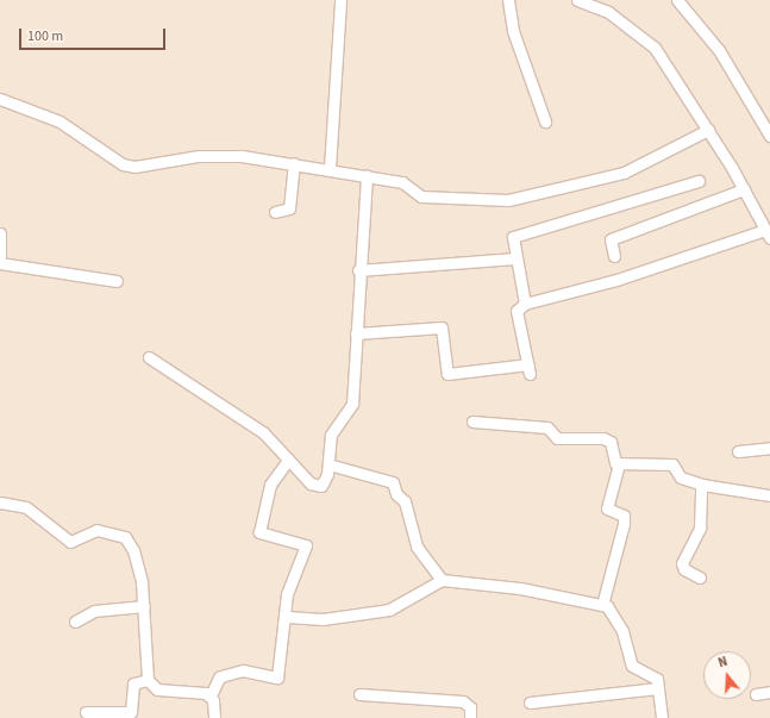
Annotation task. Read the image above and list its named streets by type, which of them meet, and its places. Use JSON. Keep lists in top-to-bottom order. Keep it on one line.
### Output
{"scale_bar":"100 m","north":"top"}
